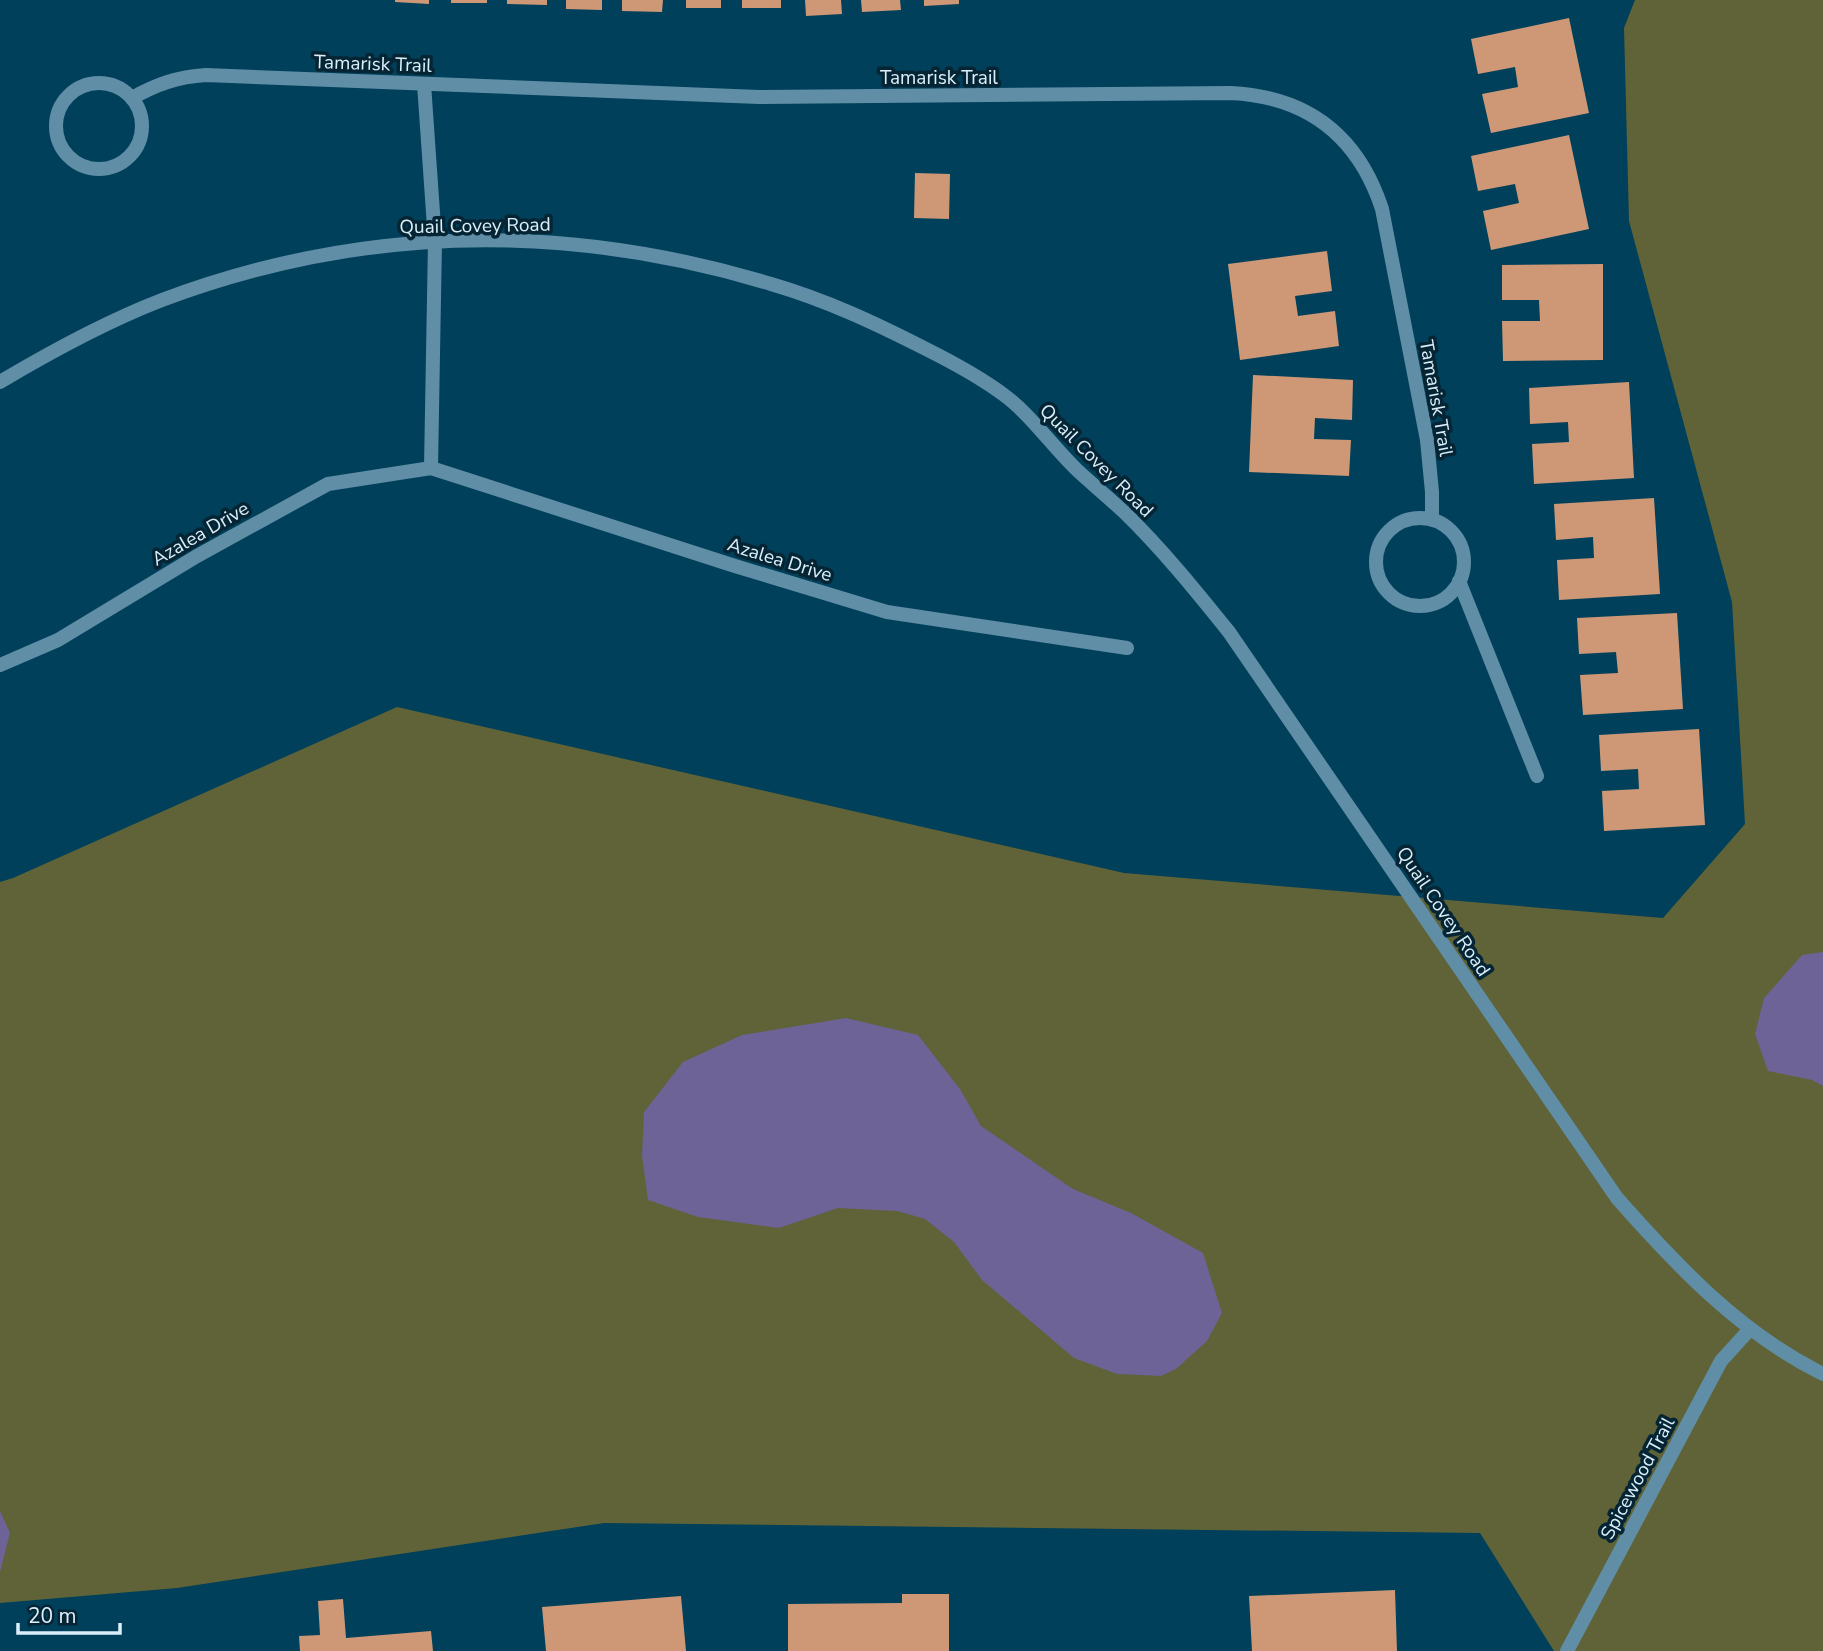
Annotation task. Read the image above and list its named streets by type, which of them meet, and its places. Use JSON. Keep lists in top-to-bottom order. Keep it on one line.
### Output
{"streets":{"street":["Tamarisk Trail","Quail Covey Road","Azalea Drive","Spicewood Trail"]},"crossings":[["Quail Covey Road","Spicewood Trail"]],"scale_bar":"20 m"}
